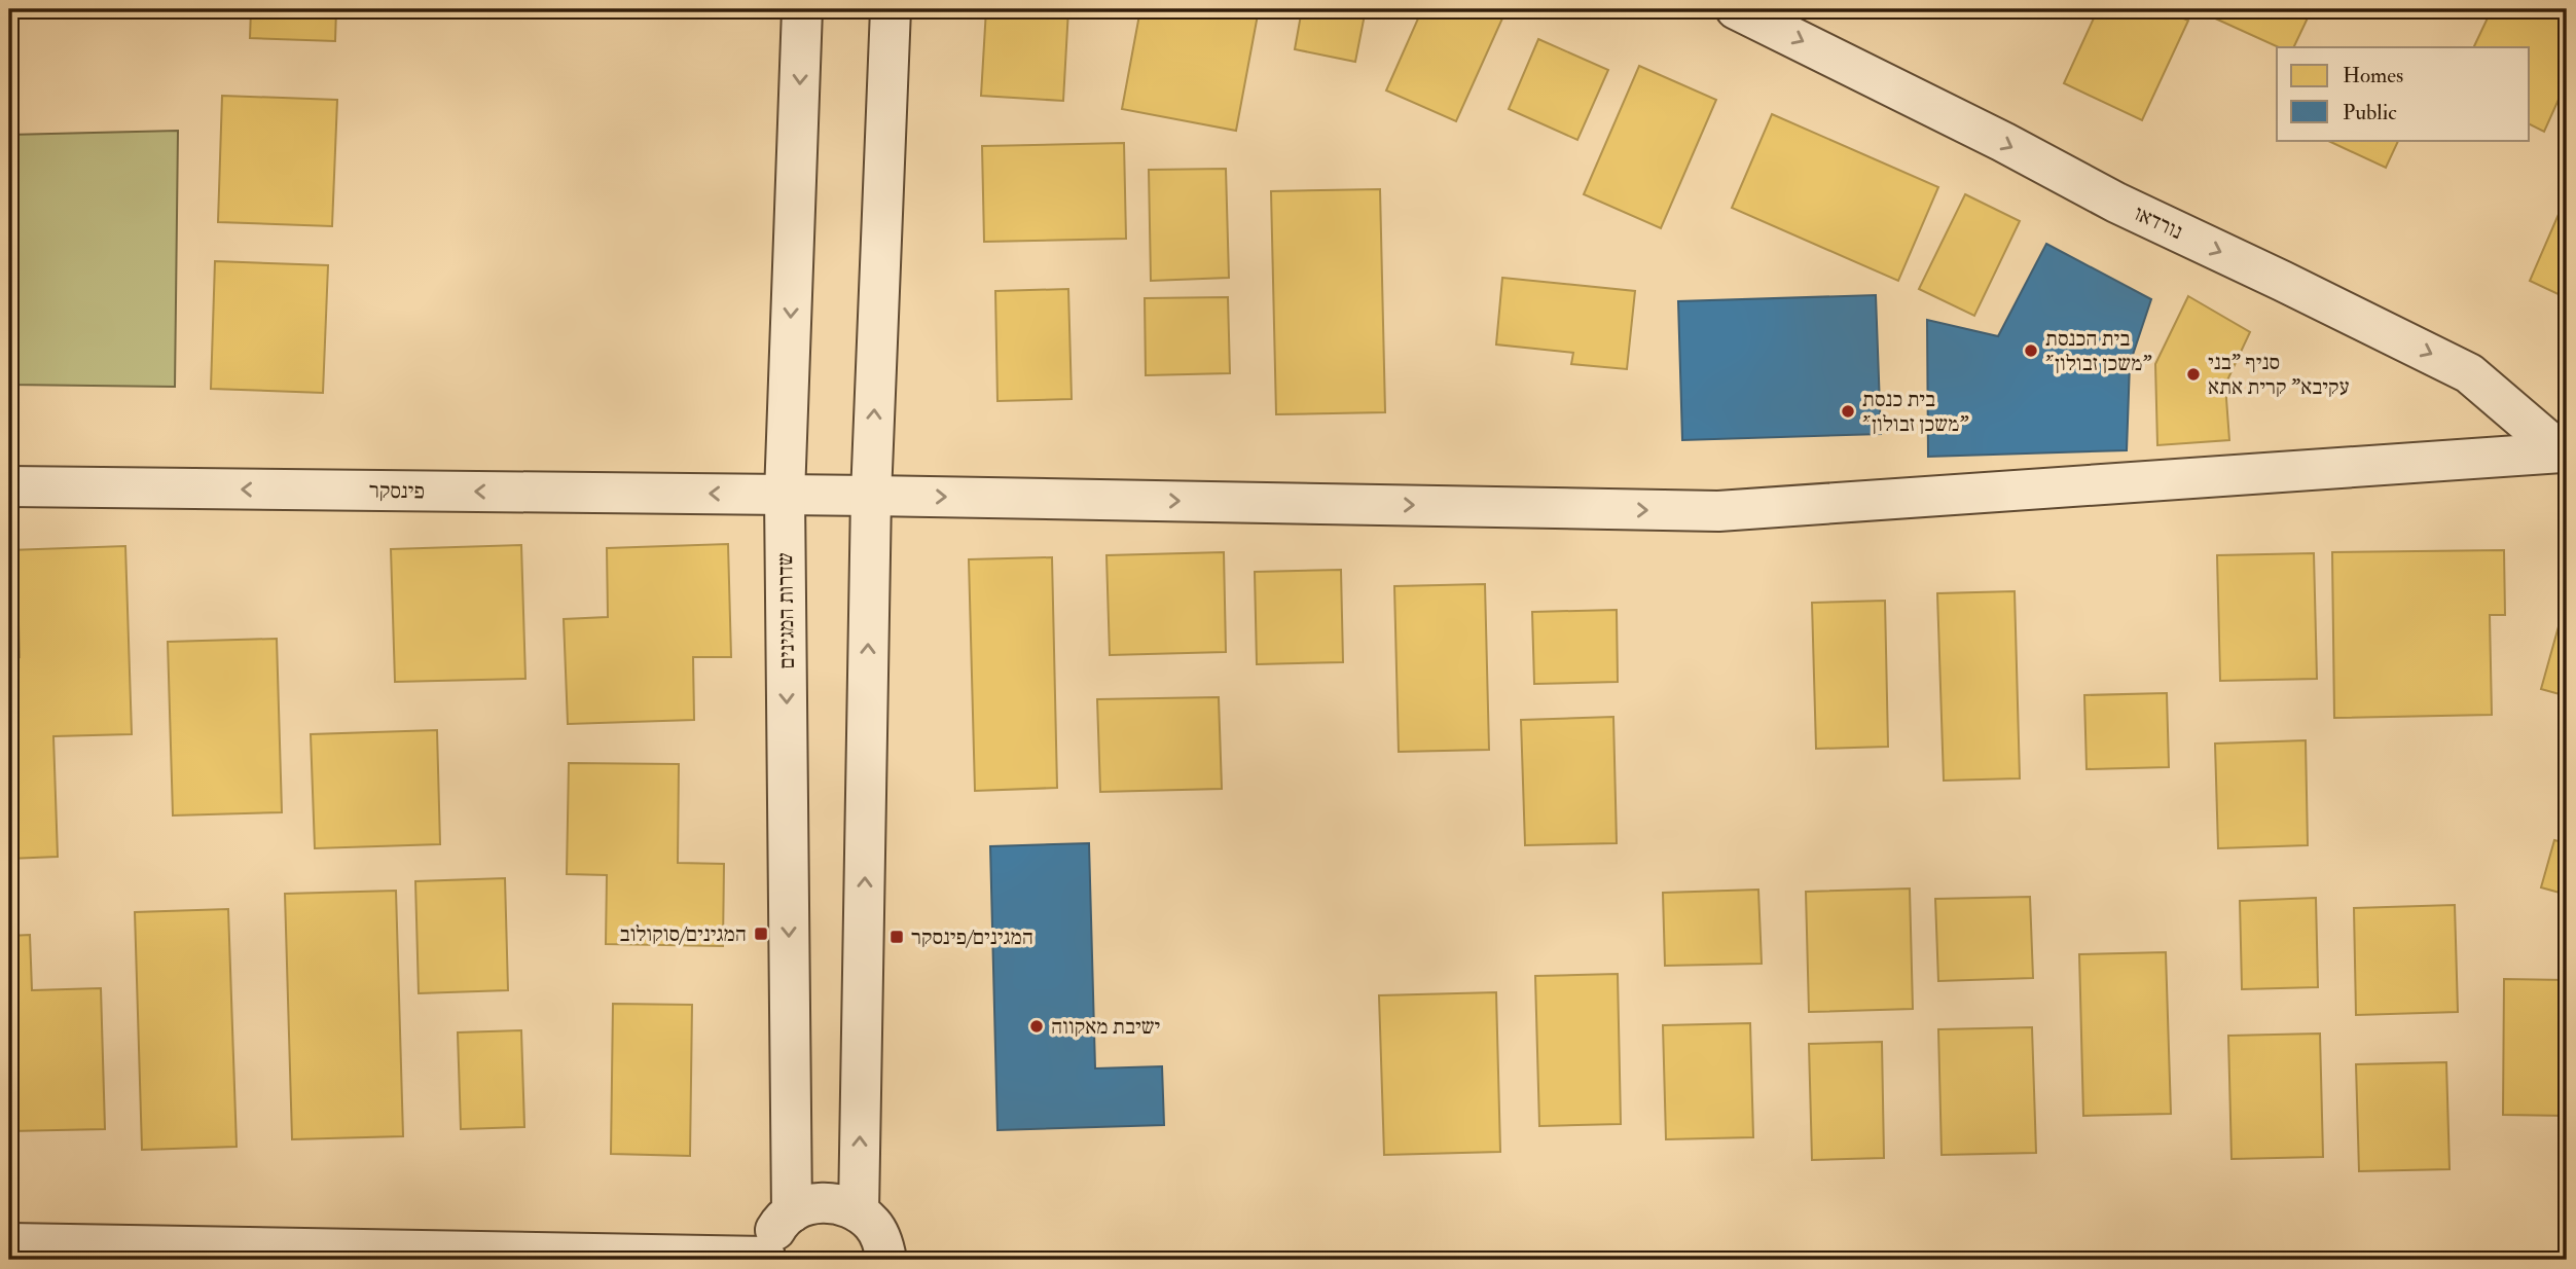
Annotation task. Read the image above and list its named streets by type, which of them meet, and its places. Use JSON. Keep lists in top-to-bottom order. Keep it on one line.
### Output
{"streets":{"street":["נורדאו","פינסקר","שדרות המגינים"]},"crossings":[["נורדאו","פינסקר"],["פינסקר","שדרות המגינים"]],"one_way":["נורדאו"],"places":{"other":["בית הכנסת \"משכן זבולון\"","סניף \"בני עקיבא\" קרית אתא","בית כנסת \"משכן זבולון\"","ישיבת מאקווה"],"transit":["המגינים/סוקולוב","המגינים/פינסקר"]},"legend":["Homes","Public"]}
